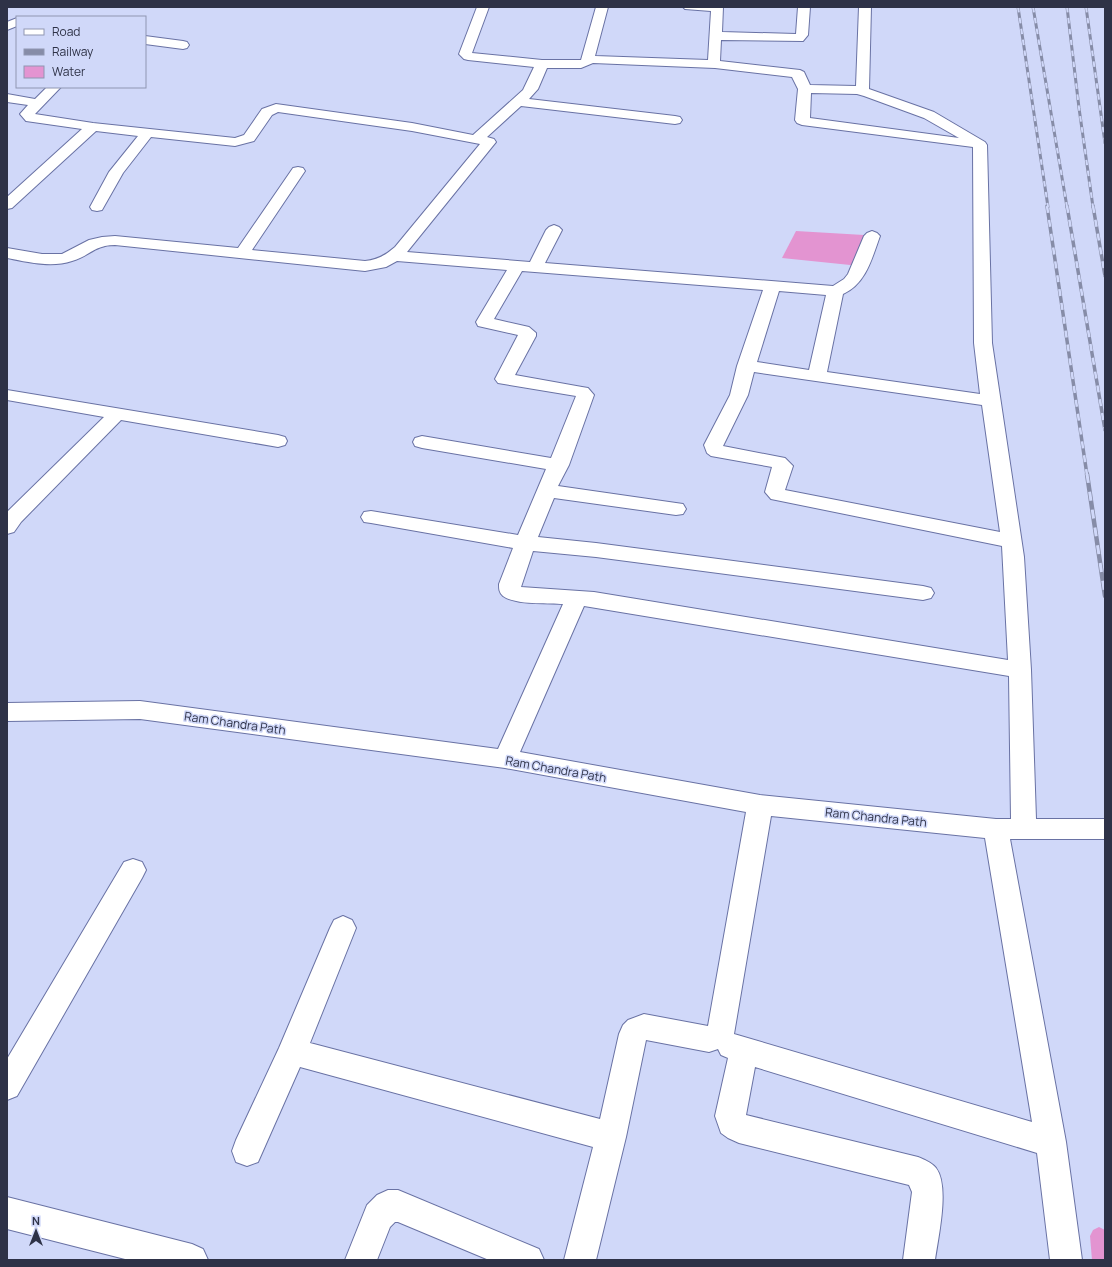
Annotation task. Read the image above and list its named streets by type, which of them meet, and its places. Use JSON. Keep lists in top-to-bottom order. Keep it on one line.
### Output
{"streets":{"street":["Ram Chandra Path"]},"legend":["Road","Railway","Water"],"north":"top"}
